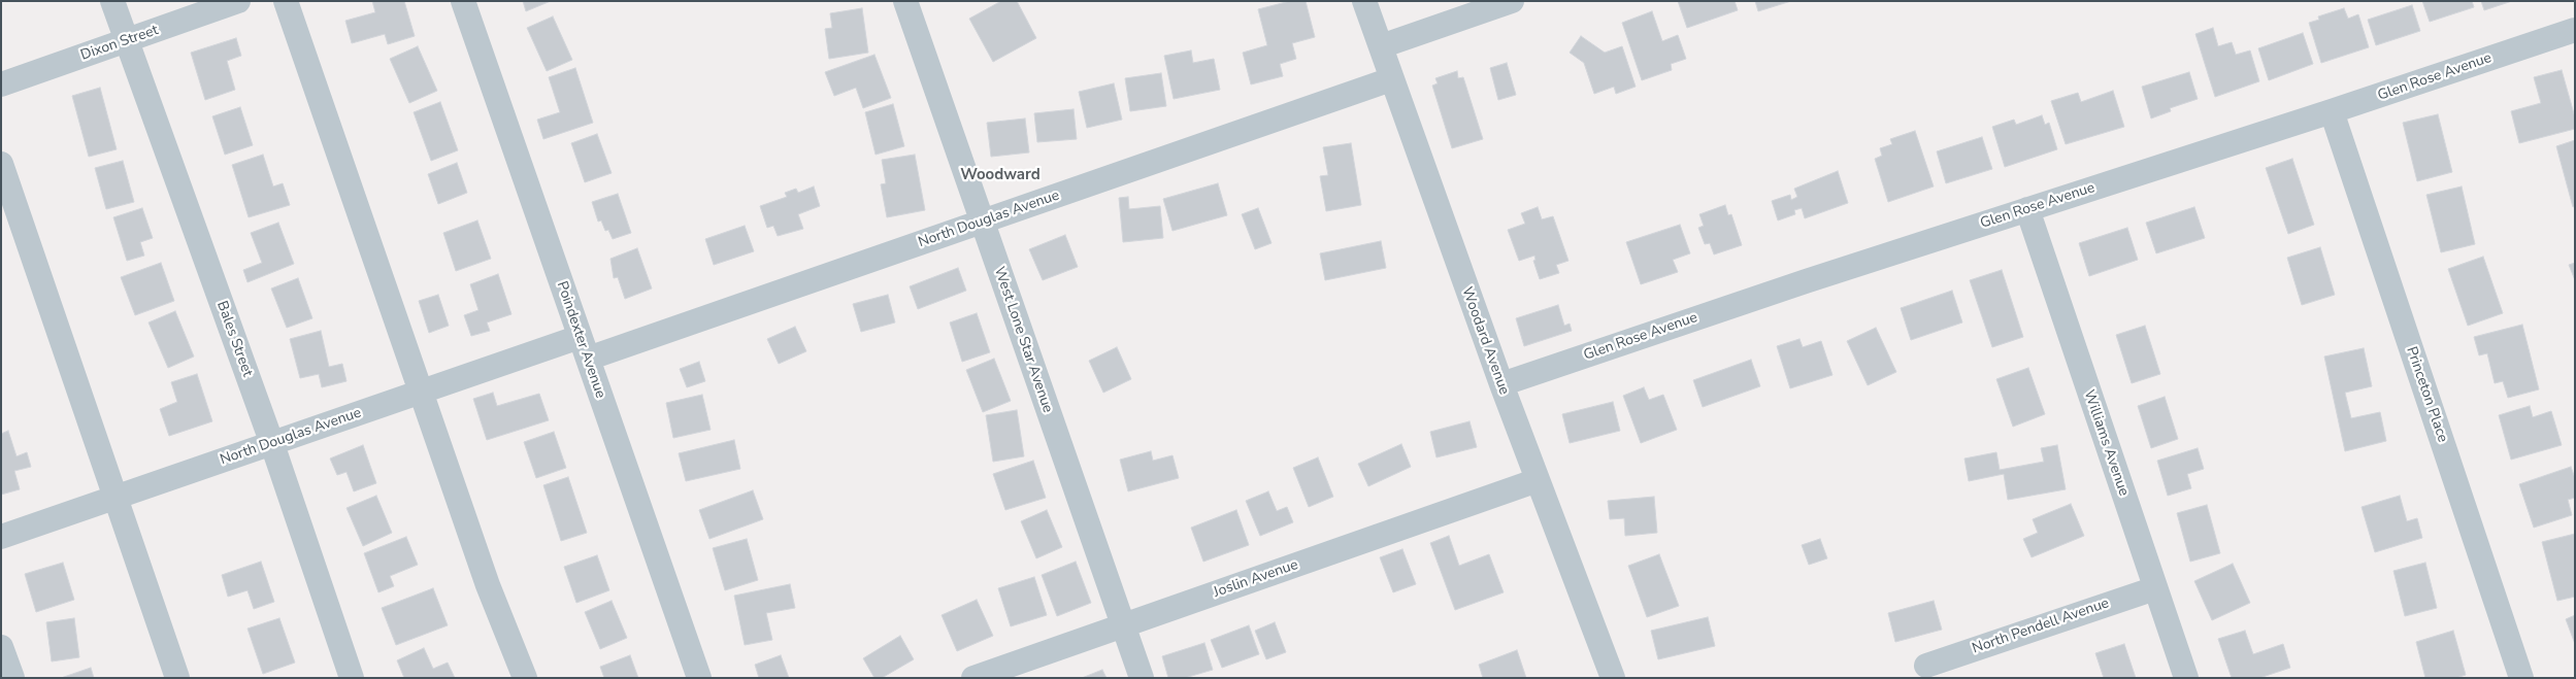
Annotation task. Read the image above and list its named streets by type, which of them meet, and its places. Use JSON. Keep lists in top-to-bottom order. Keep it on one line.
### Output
{"streets":{"street":["Dixon Street","Glen Rose Avenue","North Douglas Avenue","Bales Street","Poindexter Avenue","West Lone Star Avenue","Woodard Avenue","Princeton Place","Williams Avenue","Joslin Avenue","North Pendell Avenue"]},"crossings":[["Dixon Street","Bales Street"],["Glen Rose Avenue","Woodard Avenue"],["Glen Rose Avenue","Princeton Place"],["Glen Rose Avenue","Williams Avenue"],["North Douglas Avenue","Bales Street"],["North Douglas Avenue","Poindexter Avenue"],["North Douglas Avenue","West Lone Star Avenue"],["North Douglas Avenue","Woodard Avenue"],["West Lone Star Avenue","Joslin Avenue"],["Woodard Avenue","Joslin Avenue"],["Williams Avenue","North Pendell Avenue"]],"districts":["Woodward"]}
